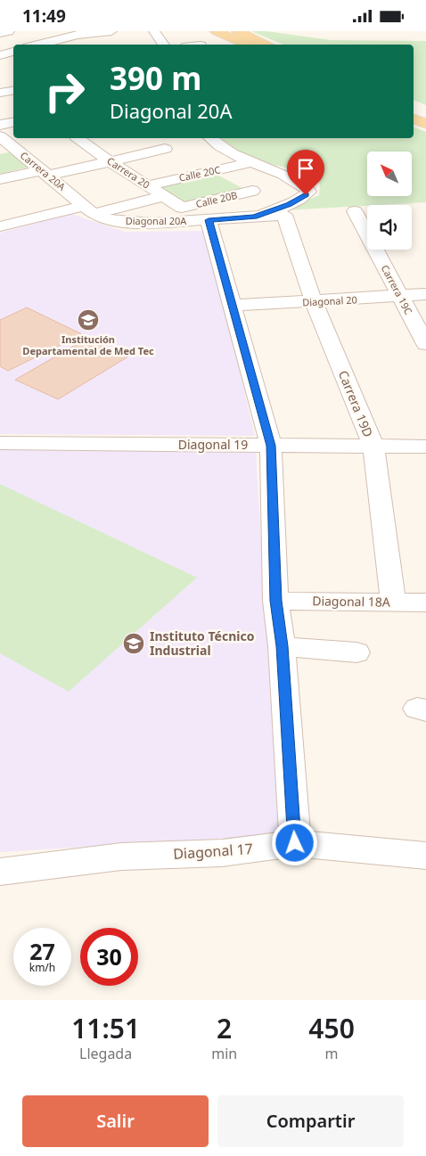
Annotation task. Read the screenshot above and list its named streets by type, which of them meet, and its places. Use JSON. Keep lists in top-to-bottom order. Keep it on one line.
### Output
{"streets":{"street":["Carrera 20A","Carrera 20","Calle 20C","Calle 20B","Diagonal 20A","Carrera 19C","Diagonal 20","Carrera 19D","Diagonal 19","Diagonal 18A","Diagonal 17"]},"crossings":[["Carrera 20A","Diagonal 20A"],["Carrera 20","Calle 20C"],["Carrera 20","Calle 20B"],["Calle 20C","Calle 20B"],["Diagonal 20A","Carrera 19D"],["Carrera 19C","Diagonal 20"],["Diagonal 20","Carrera 19D"],["Carrera 19D","Diagonal 19"],["Carrera 19D","Diagonal 18A"]],"places":{"school or university":["Institución Departamental de Med Tec","Instituto Técnico Industrial"]},"north":"top left","page":{"status":"11:49","turn":["390 m","Diagonal 20A"],"speed":"27 km/h","limit":"30","eta":["11:51","Llegada","2","min","450","m"],"buttons":["Salir","Compartir"]}}
